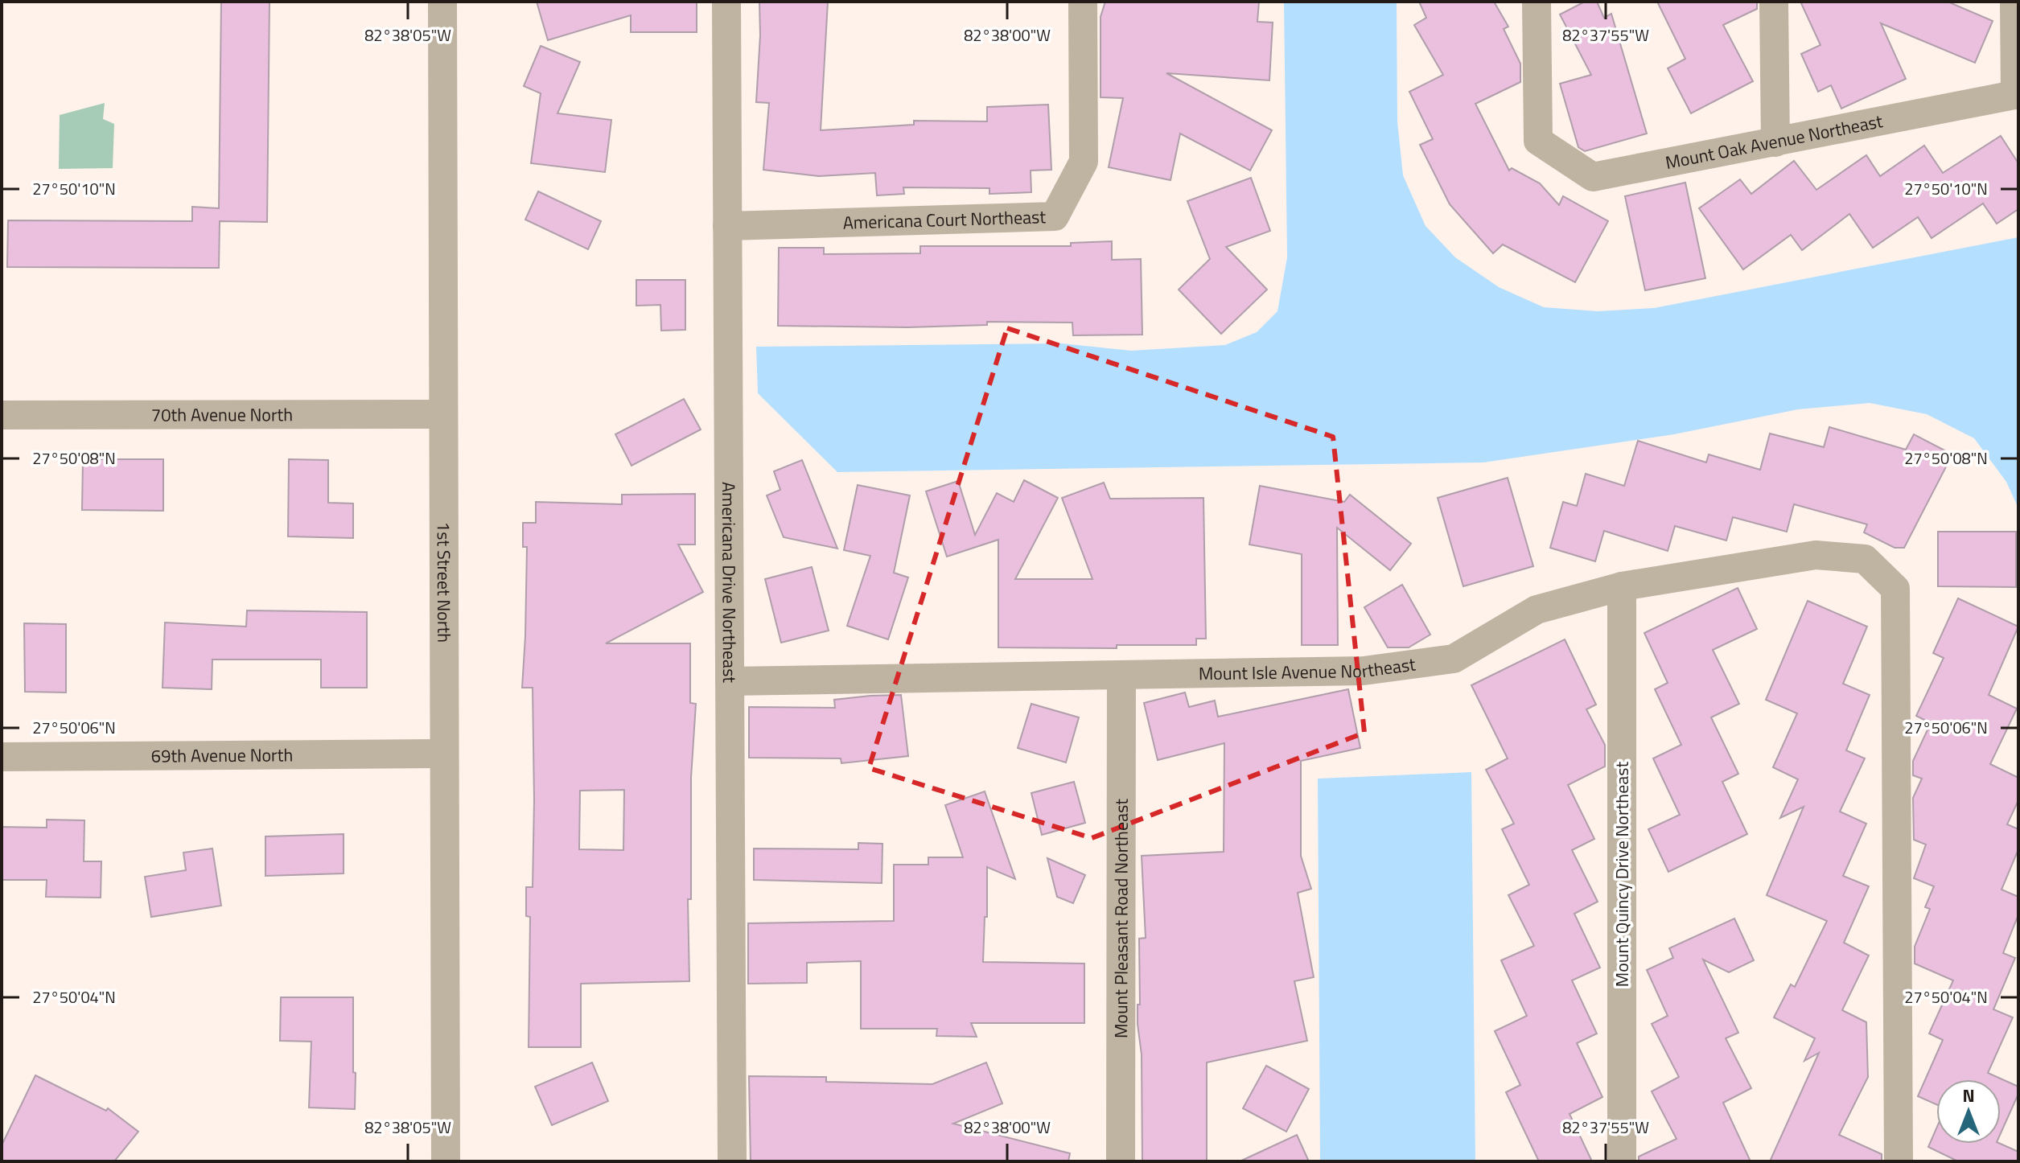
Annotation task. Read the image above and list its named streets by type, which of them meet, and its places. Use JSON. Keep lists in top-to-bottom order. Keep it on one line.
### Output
{"streets":{"street":["Mount Oak Avenue Northeast","Americana Court Northeast","70th Avenue North","1st Street North","Americana Drive Northeast","Mount Isle Avenue Northeast","69th Avenue North","Mount Quincy Drive Northeast","Mount Pleasant Road Northeast"]},"crossings":[["Americana Court Northeast","Americana Drive Northeast"],["70th Avenue North","1st Street North"],["1st Street North","69th Avenue North"],["Americana Drive Northeast","Mount Isle Avenue Northeast"],["Mount Isle Avenue Northeast","Mount Quincy Drive Northeast"],["Mount Isle Avenue Northeast","Mount Pleasant Road Northeast"]],"north":"top","coordinates":["82°38'05\"W","82°38'00\"W","82°37'55\"W","27°50'10\"N","27°50'08\"N","27°50'06\"N","27°50'04\"N"]}
